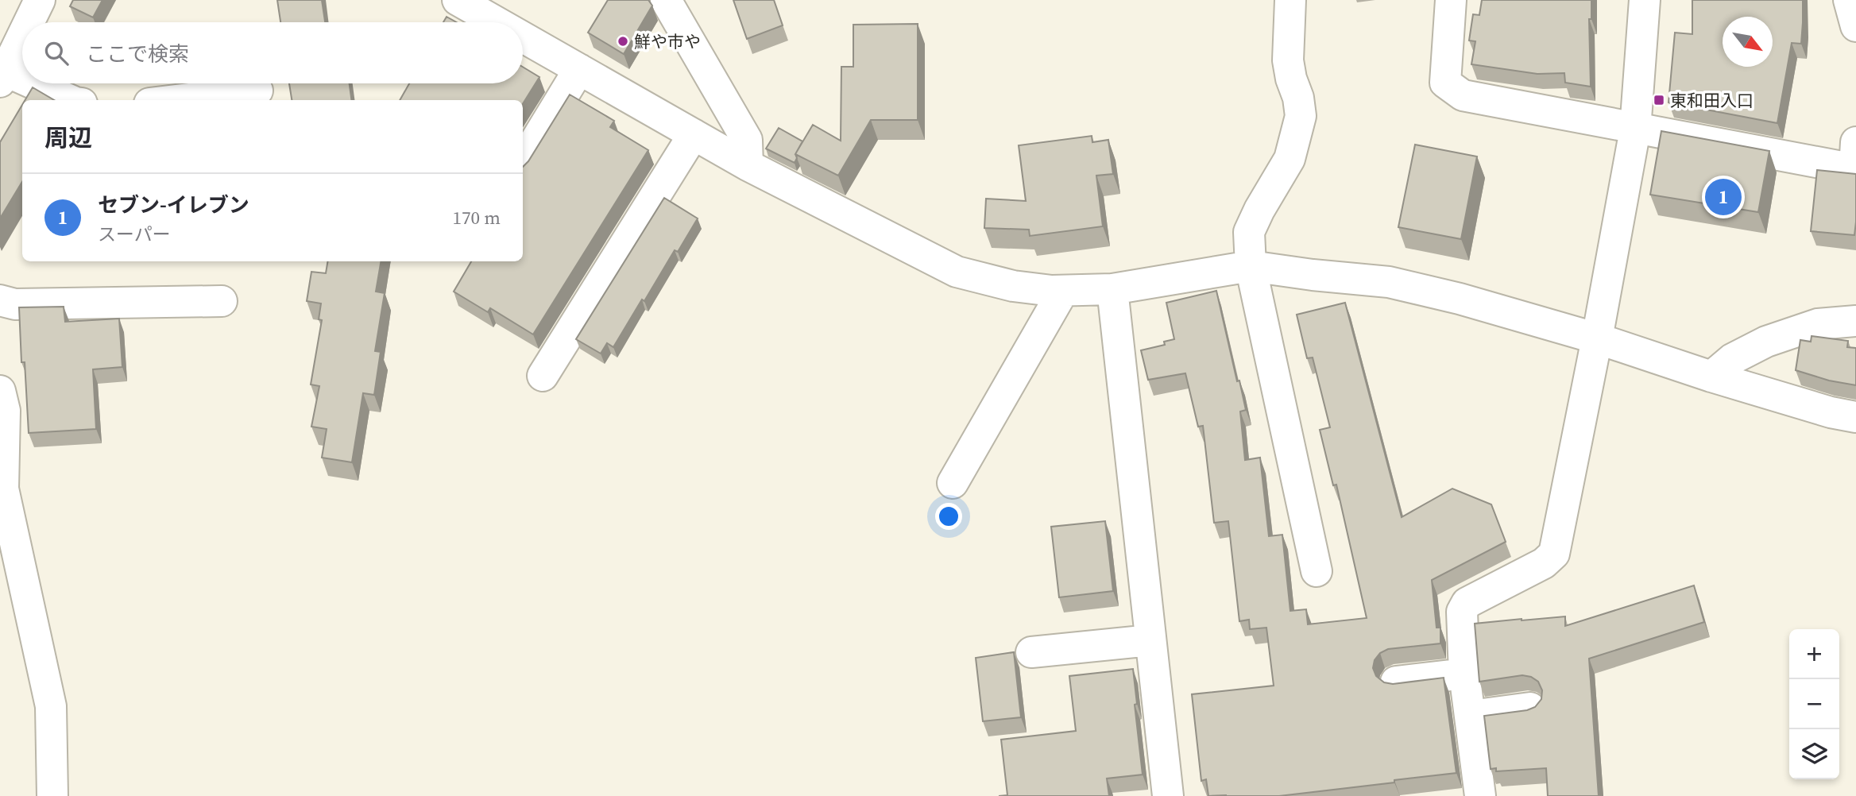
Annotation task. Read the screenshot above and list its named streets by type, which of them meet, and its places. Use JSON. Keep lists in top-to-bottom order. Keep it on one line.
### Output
{"places":{"other":["鮮や市や"],"transit":["東和田入口"]},"north":"bottom right","page":{"search":"ここで検索","heading":"周辺","list":[{"mark":"1","name":"セブン-イレブン","note":"スーパー","value":"170 m"}],"pins":"1","map_buttons":["+","−"]}}
